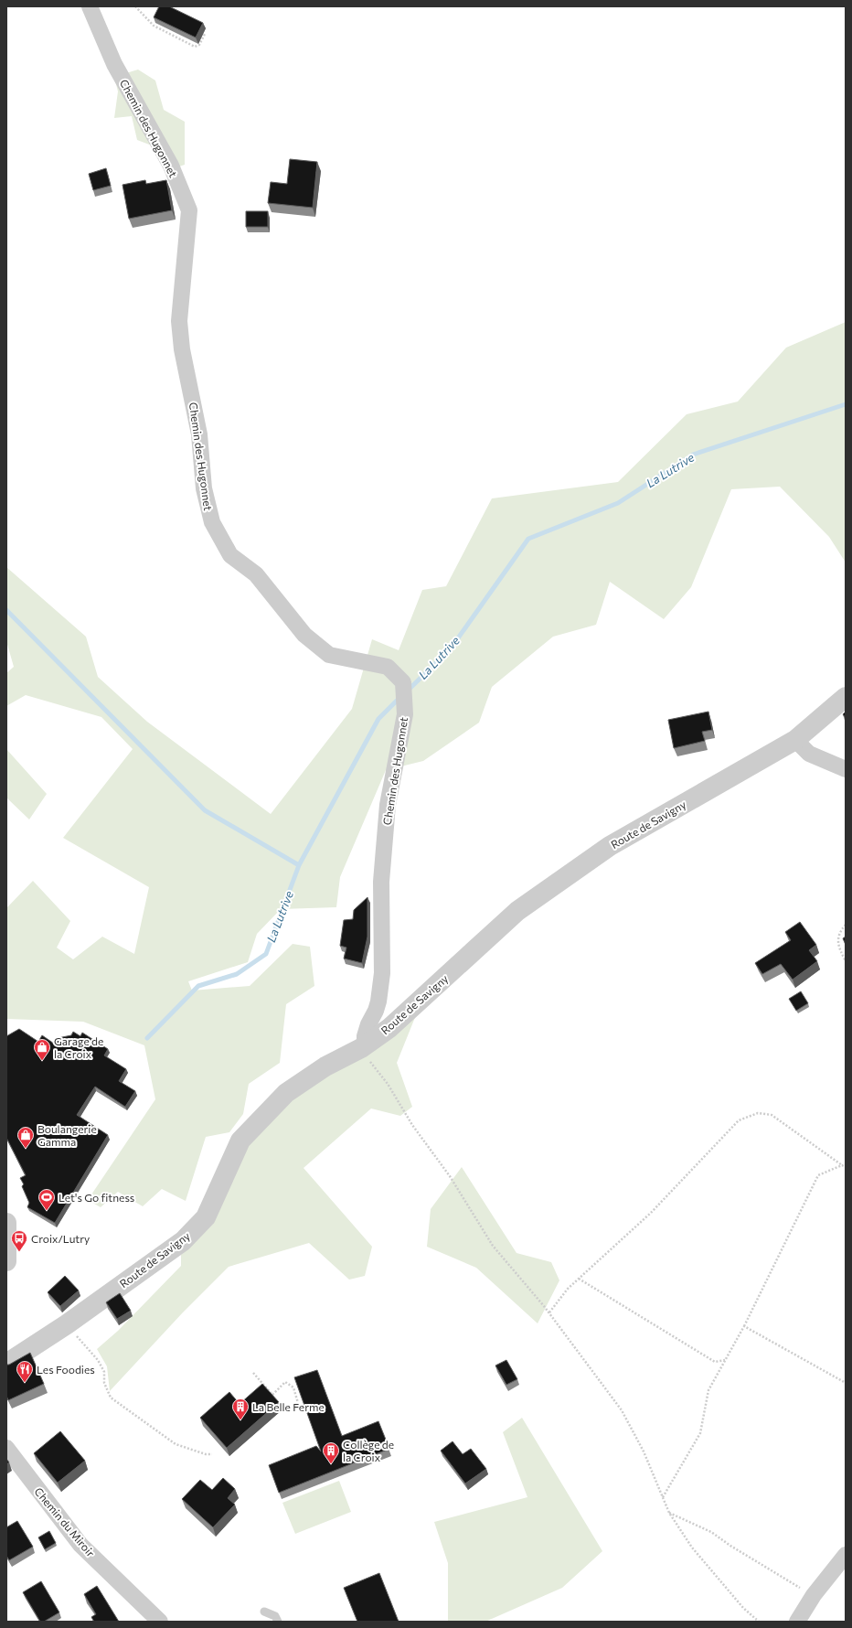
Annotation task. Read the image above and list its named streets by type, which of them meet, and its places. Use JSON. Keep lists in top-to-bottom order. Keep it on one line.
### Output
{"streets":{"street":["Chemin des Hugonnet","Route de Savigny","Chemin du Miroir"]},"crossings":[["Chemin des Hugonnet","Route de Savigny"]],"water":["La Lutrive"],"places":{"shop":["Garage de la Croix","Boulangerie Gamma"],"sports":["Let's Go fitness"],"bus stop":["Croix/Lutry"],"restaurant":["Les Foodies"],"building":["La Belle Ferme","Collège de la Croix"]}}
